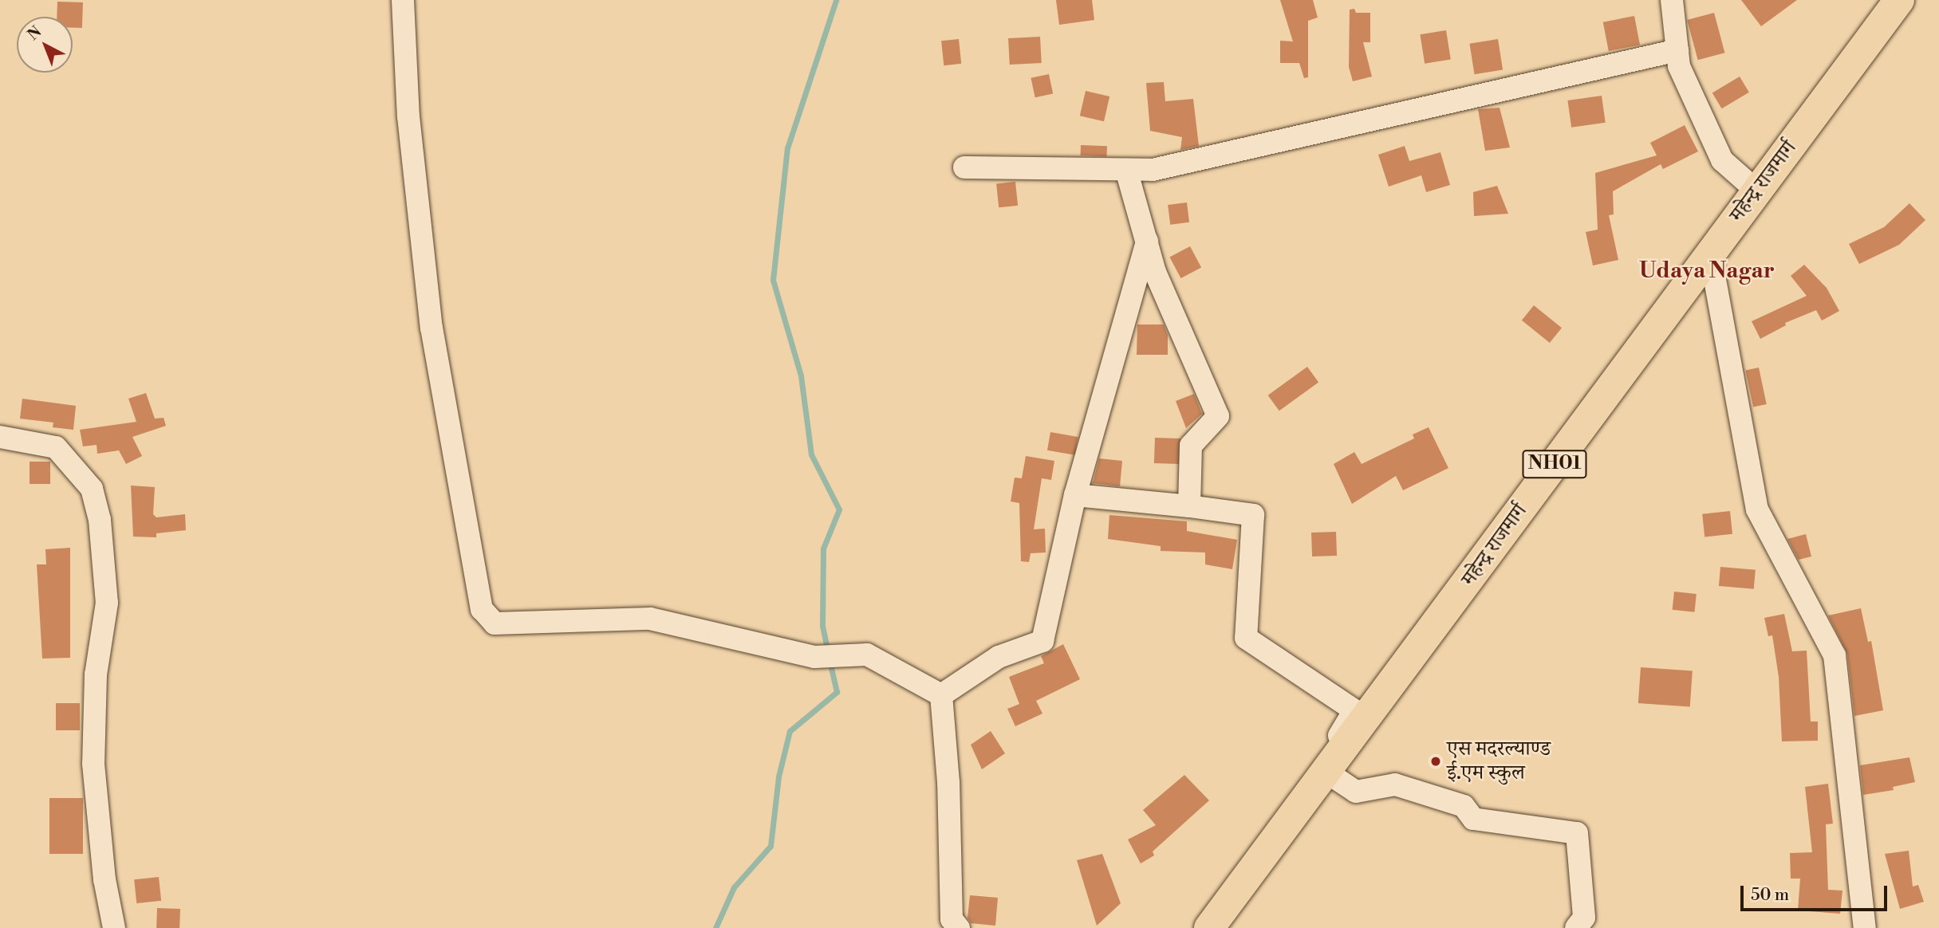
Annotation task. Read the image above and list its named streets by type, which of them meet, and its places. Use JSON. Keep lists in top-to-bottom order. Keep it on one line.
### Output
{"streets":{"highway":["महेन्द्र राजमार्ग","NH01"]},"districts":["Udaya Nagar"],"places":["एस मदरल्याण्ड ई.एम स्कुल"],"scale_bar":"50 m","north":"top left"}
